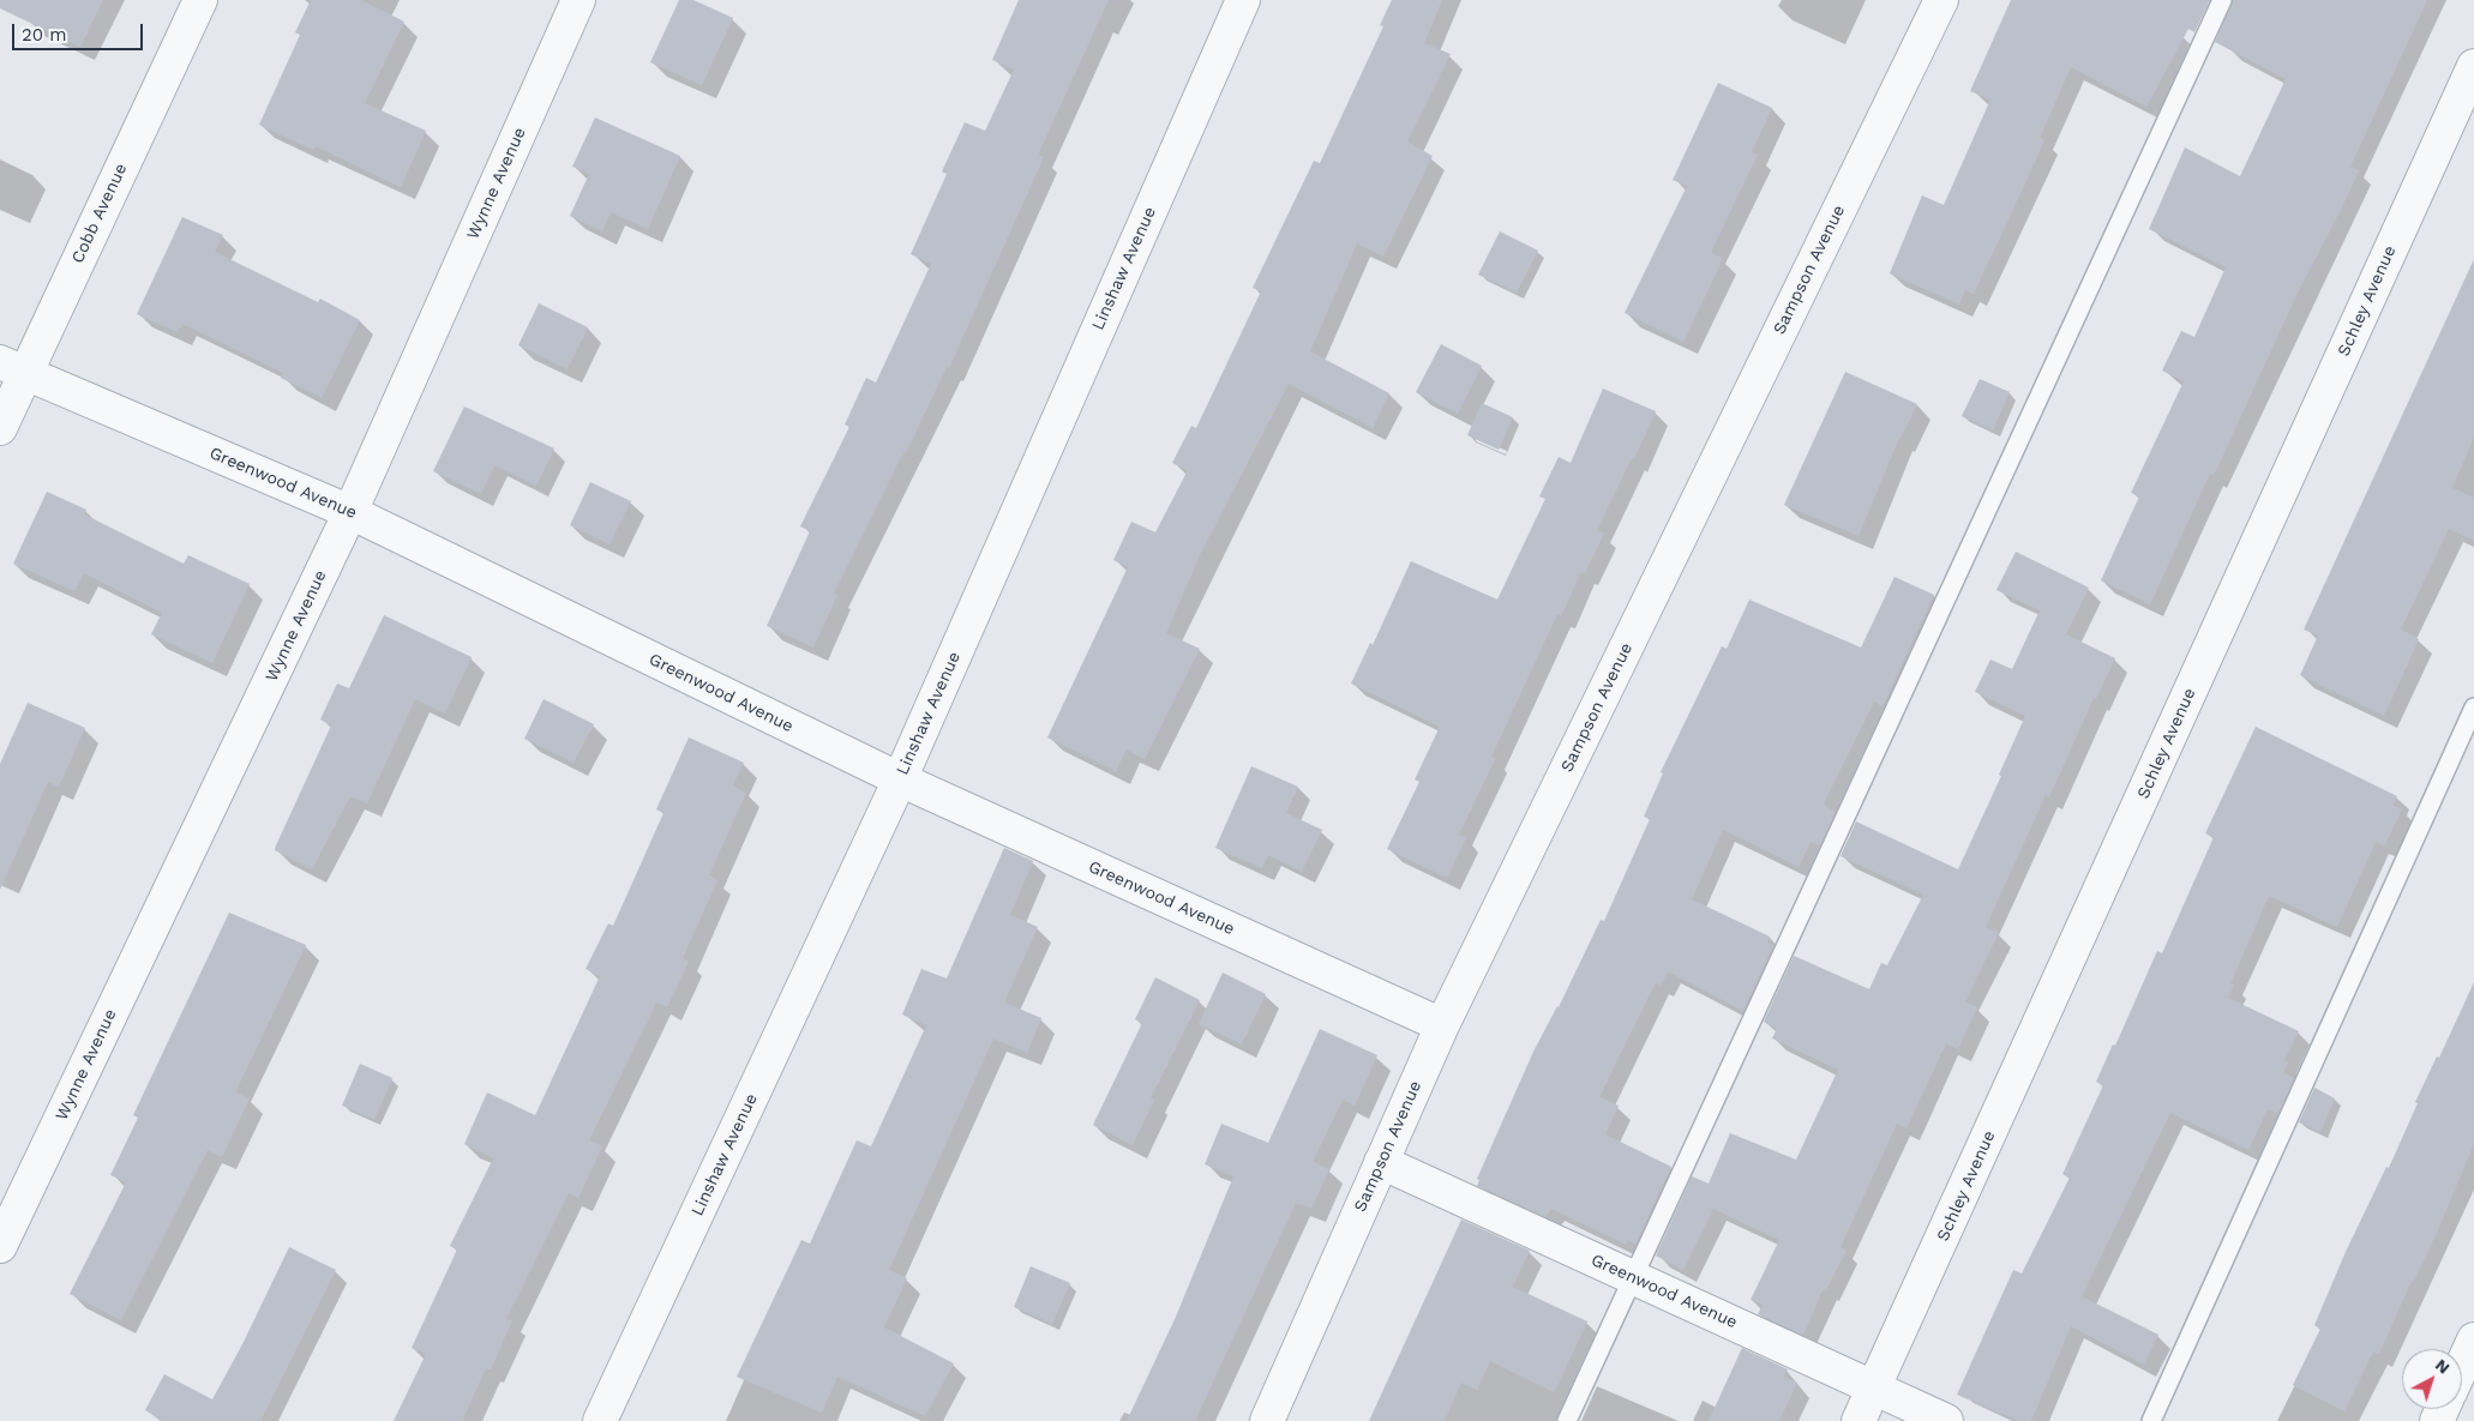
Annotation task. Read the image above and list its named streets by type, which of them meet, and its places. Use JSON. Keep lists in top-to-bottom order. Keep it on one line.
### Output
{"streets":{"street":["Wynne Avenue","Cobb Avenue","Linshaw Avenue","Sampson Avenue","Schley Avenue","Greenwood Avenue"]},"crossings":[["Wynne Avenue","Greenwood Avenue"],["Cobb Avenue","Greenwood Avenue"],["Linshaw Avenue","Greenwood Avenue"],["Sampson Avenue","Greenwood Avenue"],["Schley Avenue","Greenwood Avenue"]],"scale_bar":"20 m","north":"top right"}
